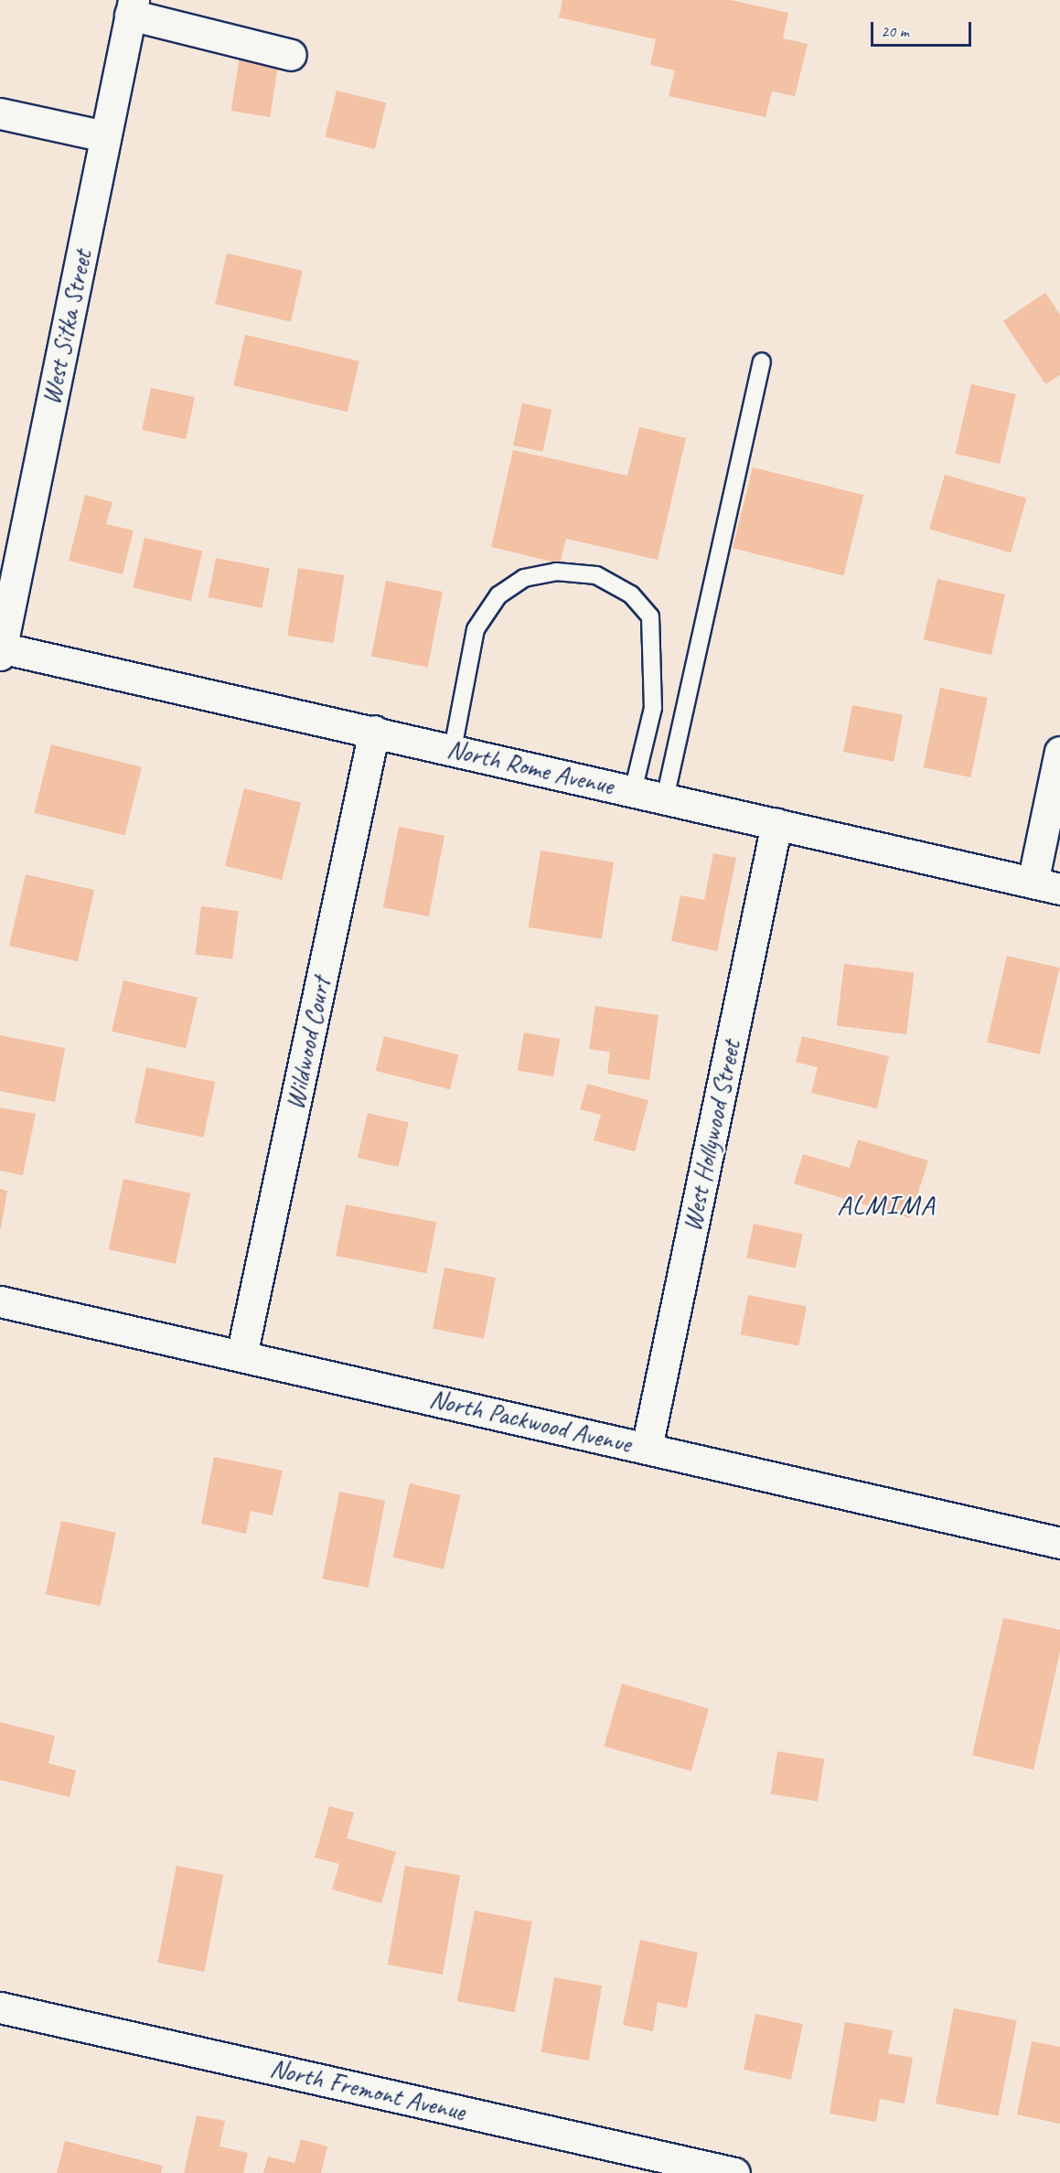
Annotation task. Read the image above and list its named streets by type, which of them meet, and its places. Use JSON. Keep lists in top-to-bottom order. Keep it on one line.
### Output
{"streets":{"street":["West Sitka Street","North Rome Avenue","Wildwood Court","West Hollywood Street","North Packwood Avenue","North Fremont Avenue"]},"crossings":[["West Sitka Street","North Rome Avenue"],["North Rome Avenue","Wildwood Court"],["North Rome Avenue","West Hollywood Street"],["Wildwood Court","North Packwood Avenue"],["West Hollywood Street","North Packwood Avenue"]],"districts":["ALMIMA"],"scale_bar":"20 m"}
